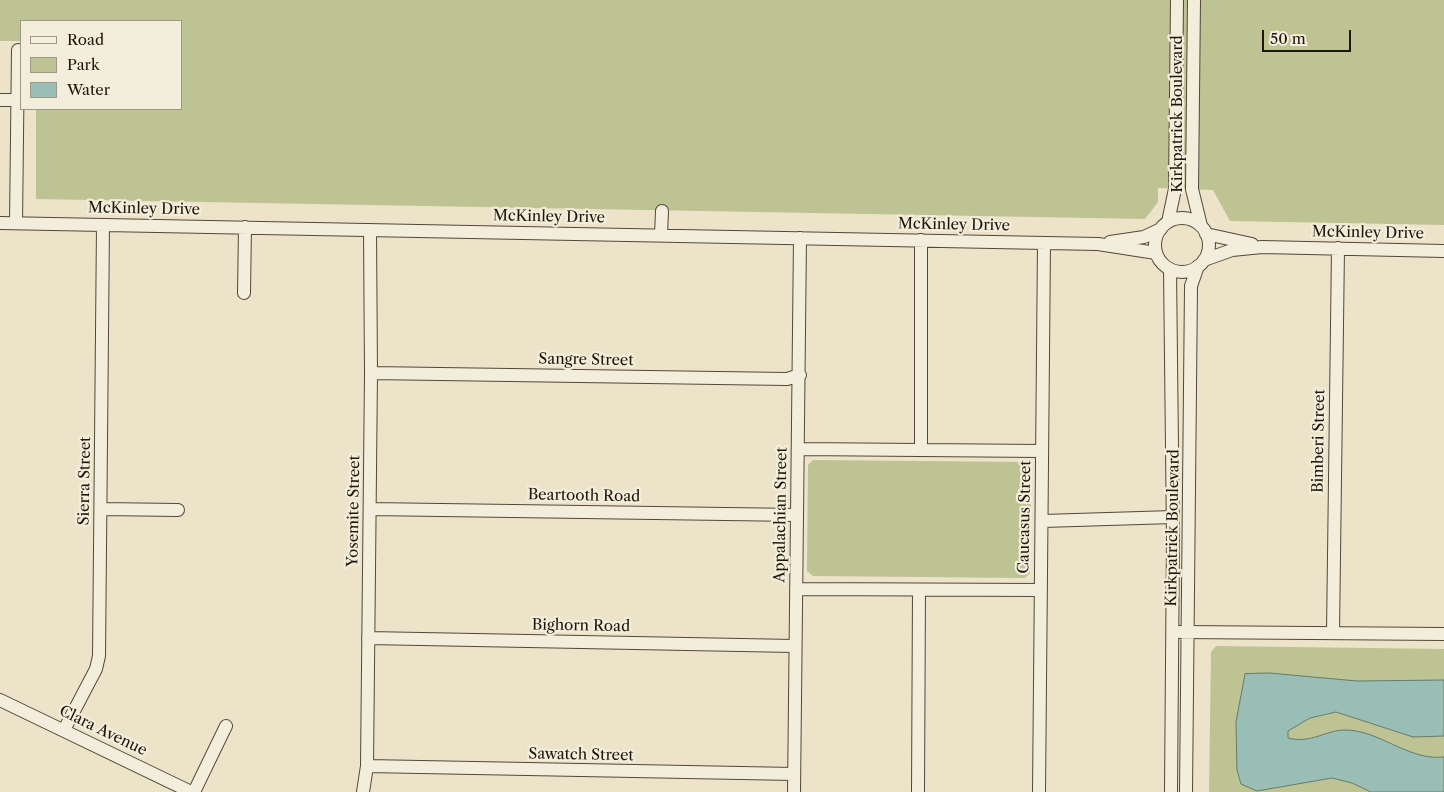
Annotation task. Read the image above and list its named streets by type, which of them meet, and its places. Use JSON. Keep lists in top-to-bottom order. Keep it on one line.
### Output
{"streets":{"street":["Kirkpatrick Boulevard","McKinley Drive","Sangre Street","Bimberi Street","Sierra Street","Beartooth Road","Yosemite Street","Appalachian Street","Caucasus Street","Bighorn Road","Clara Avenue","Sawatch Street"]},"crossings":[["Kirkpatrick Boulevard","McKinley Drive"],["McKinley Drive","Bimberi Street"],["McKinley Drive","Sierra Street"],["McKinley Drive","Yosemite Street"],["McKinley Drive","Appalachian Street"],["McKinley Drive","Caucasus Street"],["Sangre Street","Yosemite Street"],["Sangre Street","Appalachian Street"],["Sierra Street","Clara Avenue"],["Beartooth Road","Yosemite Street"],["Beartooth Road","Appalachian Street"],["Yosemite Street","Bighorn Road"],["Yosemite Street","Sawatch Street"],["Appalachian Street","Bighorn Road"],["Appalachian Street","Sawatch Street"]],"legend":["Road","Park","Water"],"scale_bar":"50 m"}
